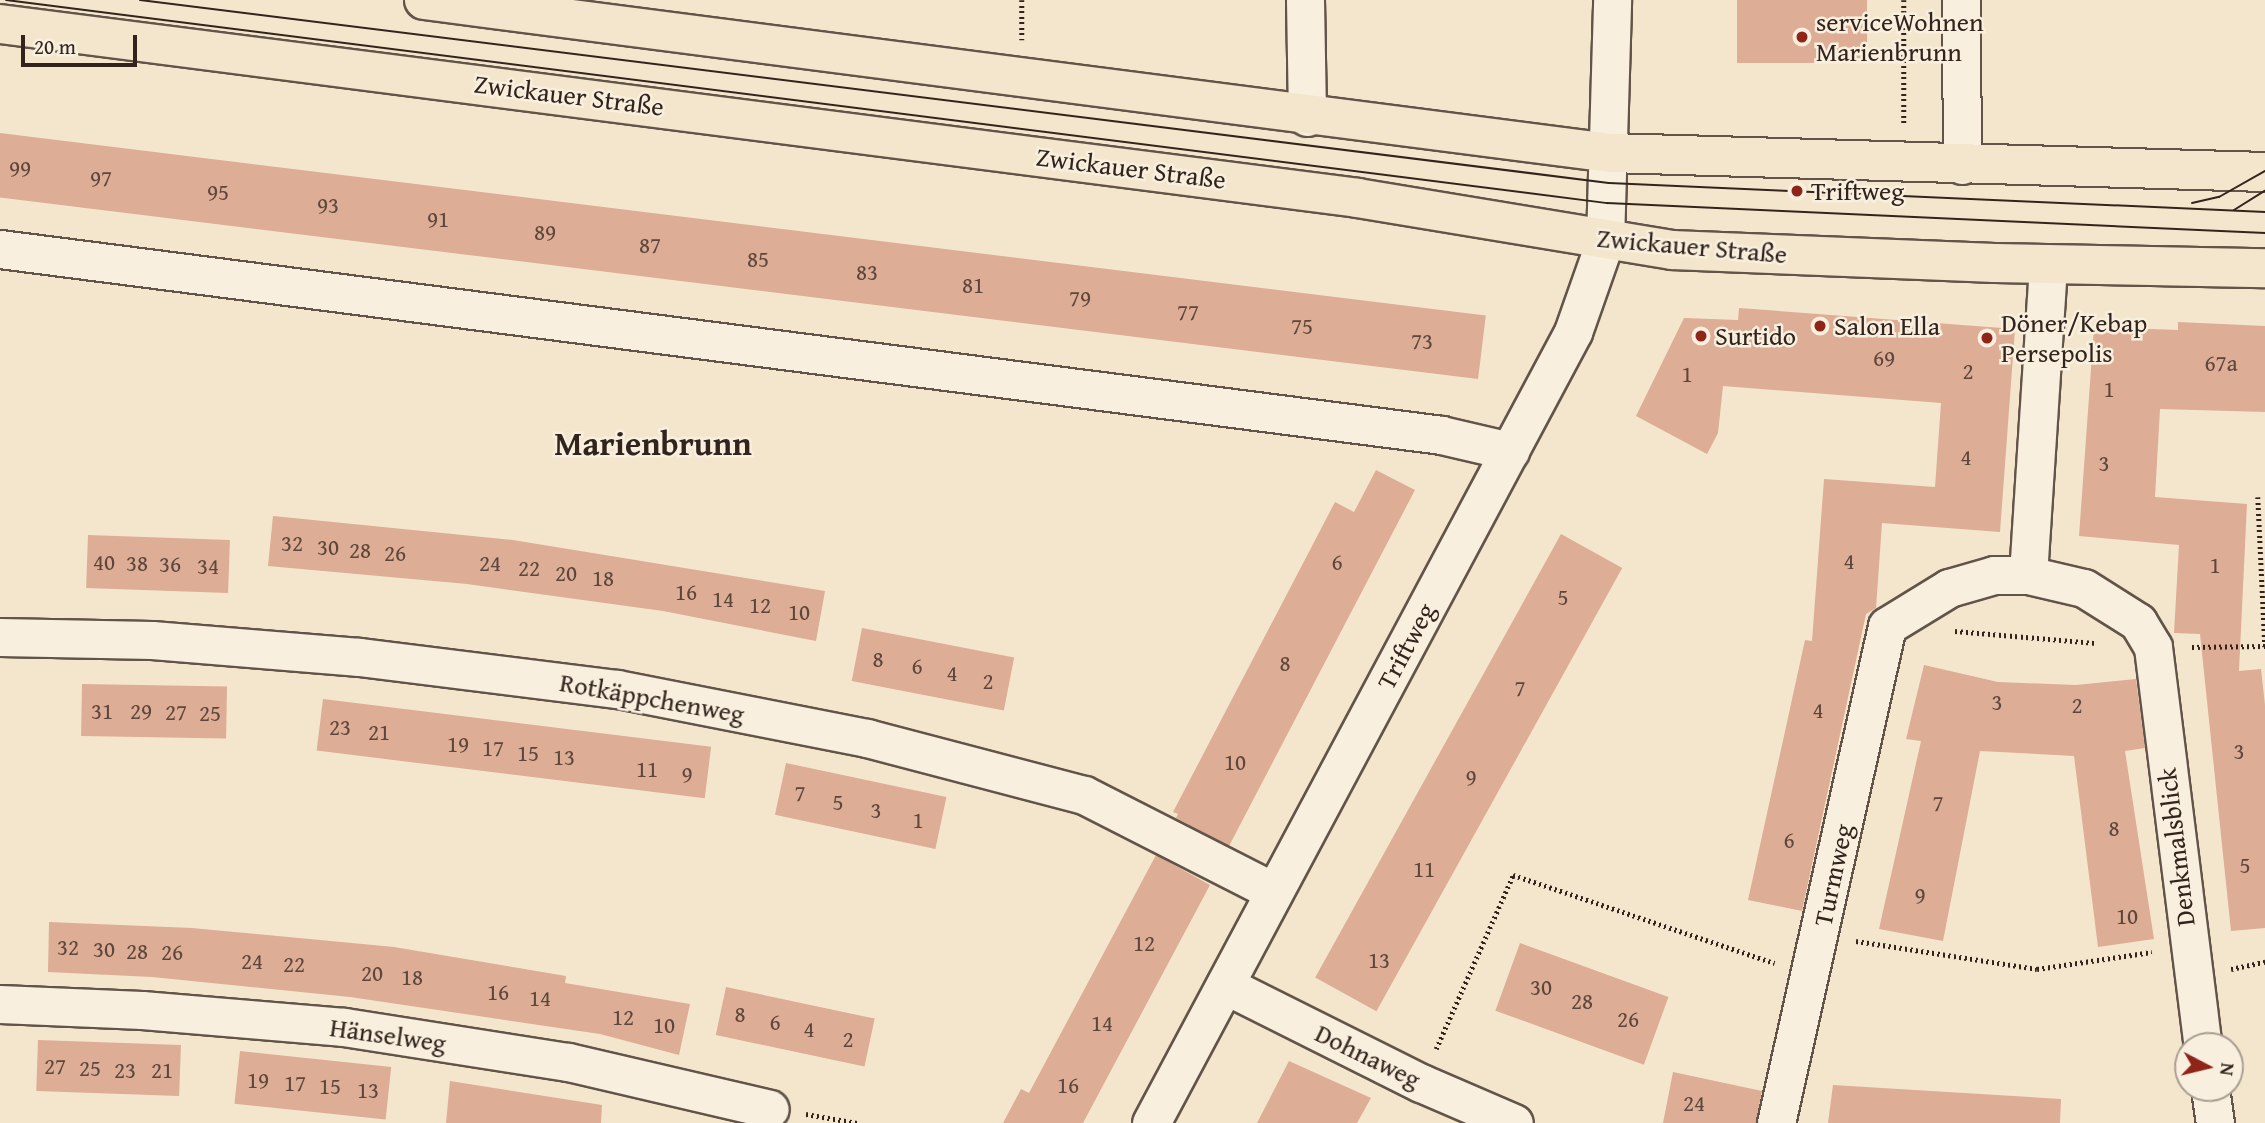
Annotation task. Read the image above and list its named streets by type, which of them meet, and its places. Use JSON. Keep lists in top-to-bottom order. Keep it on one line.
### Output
{"streets":{"main road":["Zwickauer Straße"],"street":["Triftweg","Rotkäppchenweg","Denkmalsblick","Turmweg","Hänselweg","Dohnaweg"]},"crossings":[["Zwickauer Straße","Triftweg"],["Triftweg","Rotkäppchenweg"],["Triftweg","Dohnaweg"]],"districts":["Marienbrunn"],"places":["serviceWohnen Marienbrunn","Triftweg","Salon Ella","Surtido","Döner/Kebap Persepolis"],"house_numbers":["99","97","95","93","91","89","87","85","83","81","79","77","75","73","69","67a","2","1","1","4","3","32","30","28","26","4","40","6","38","24","36","1","34","22","20","18","16","5","14","12","10","8","8","6","4","2","7","3","2","4","31","29","27","25","23","21","19","17","3","15","13","10","11","9","9","7","5","7","3","1","8","6","5","11","9","10","12","32","30","28","26","13","24","22","20","18","30","16","14","28","8","12","26","6","14","10","4","2","27","25","23","21","19","17","16","15","13","24"],"scale_bar":"20 m","north":"right"}
